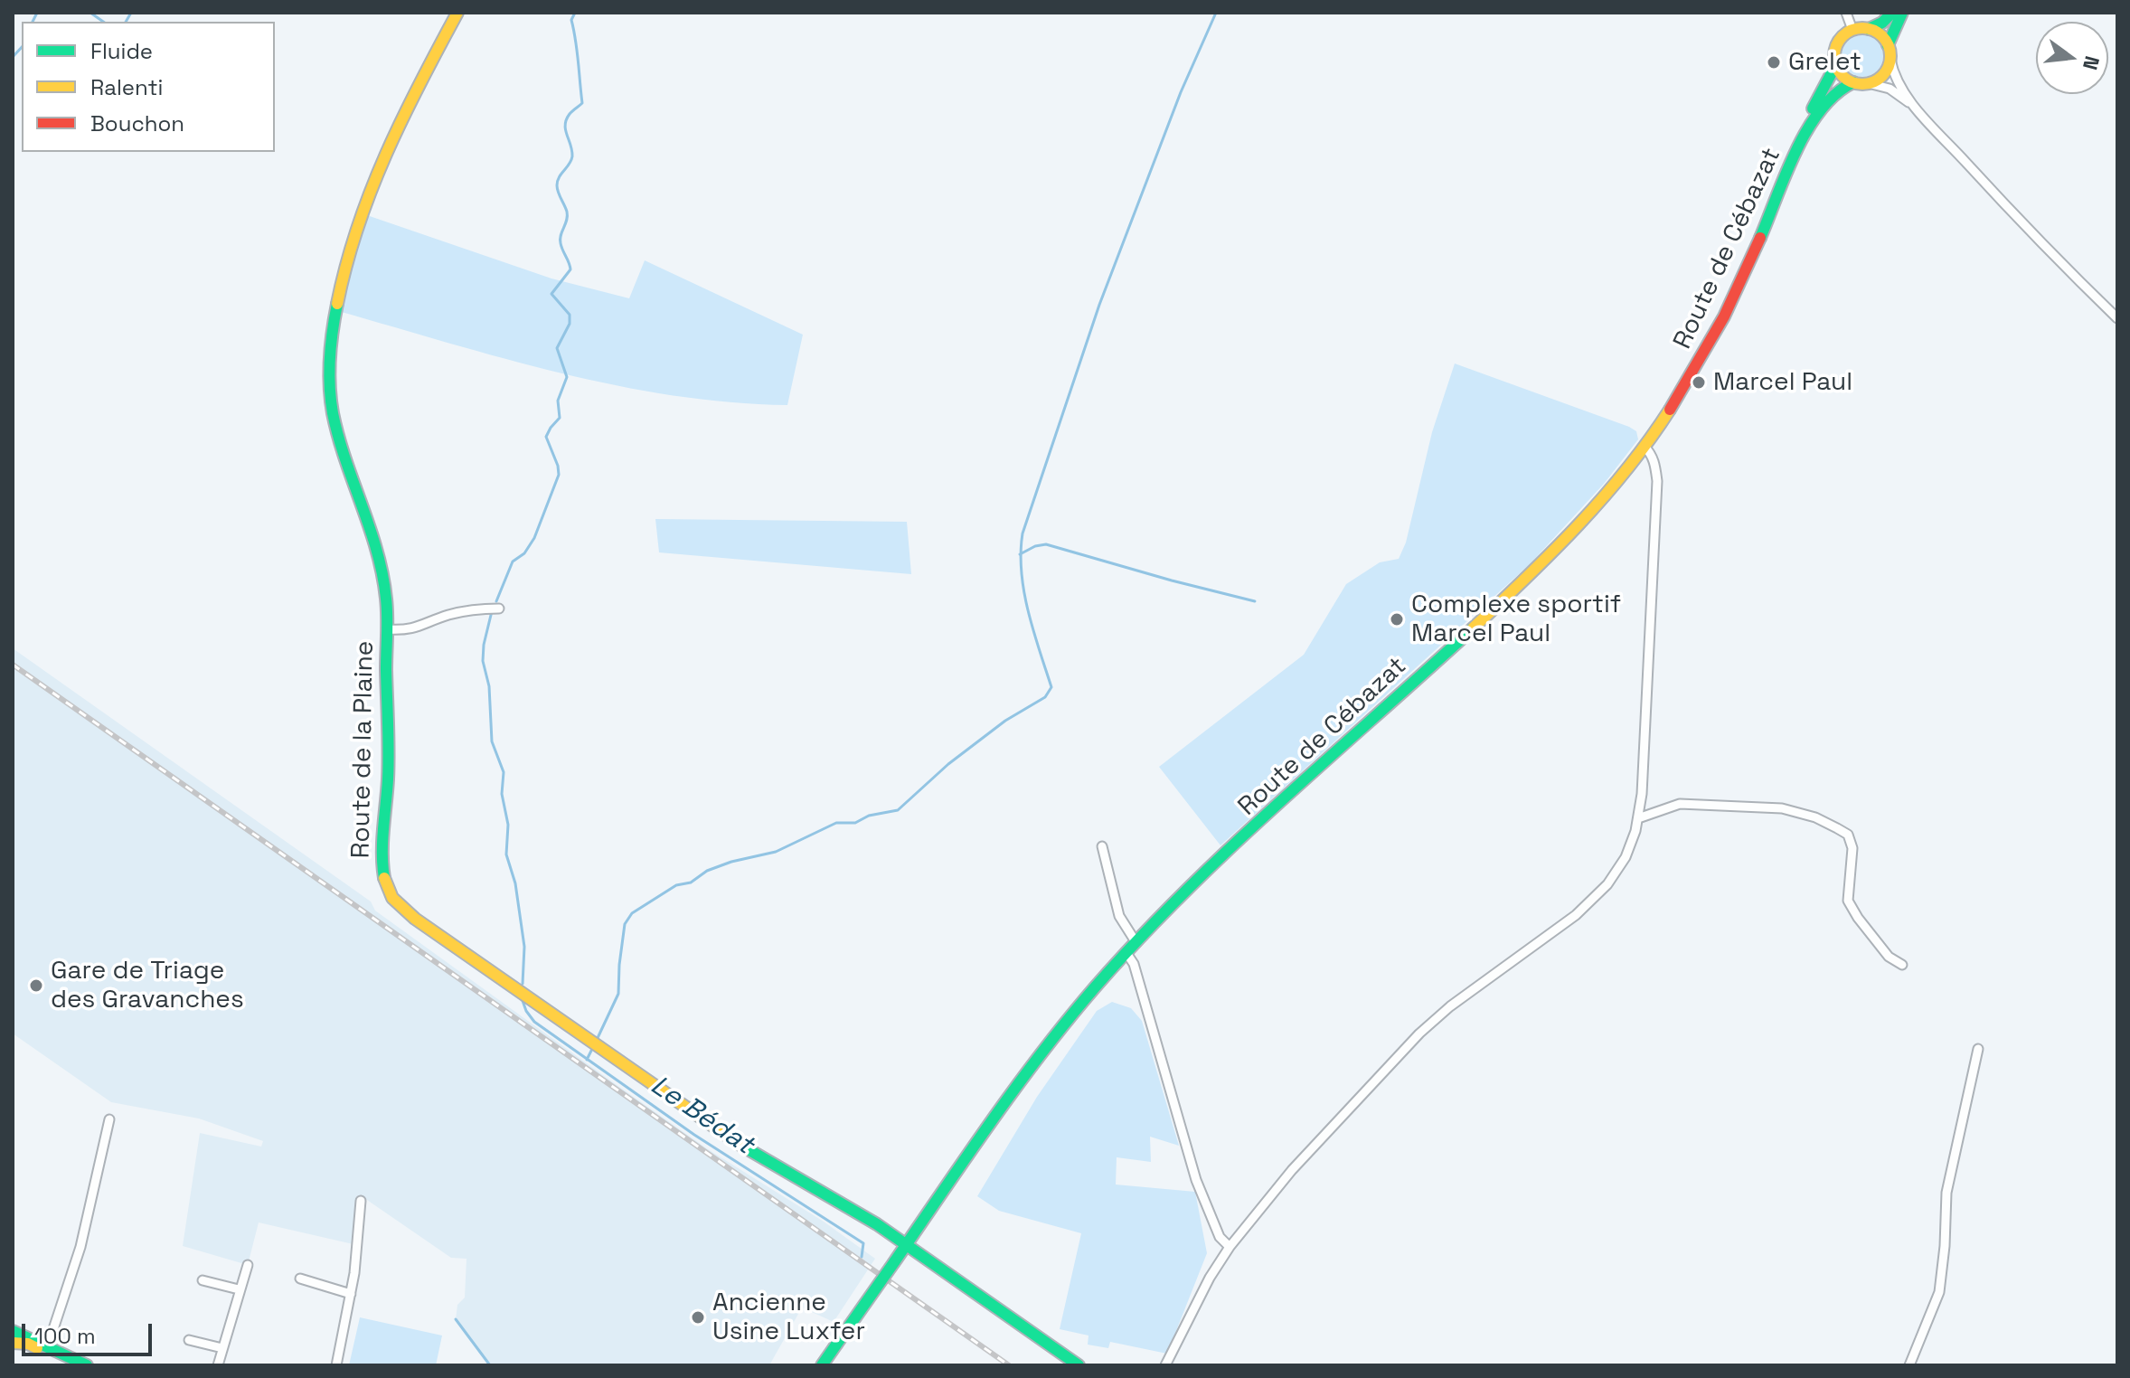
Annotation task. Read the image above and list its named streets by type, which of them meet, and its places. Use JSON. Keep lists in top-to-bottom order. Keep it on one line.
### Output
{"streets":{"main road":["Route de Cébazat","Route de la Plaine"]},"crossings":[["Route de Cébazat","Route de la Plaine"]],"water":["Le Bédat"],"places":["Grelet","Marcel Paul","Complexe sportif Marcel Paul","Gare de Triage des Gravanches","Ancienne Usine Luxfer"],"legend":["Fluide","Ralenti","Bouchon"],"scale_bar":"100 m","north":"right"}
